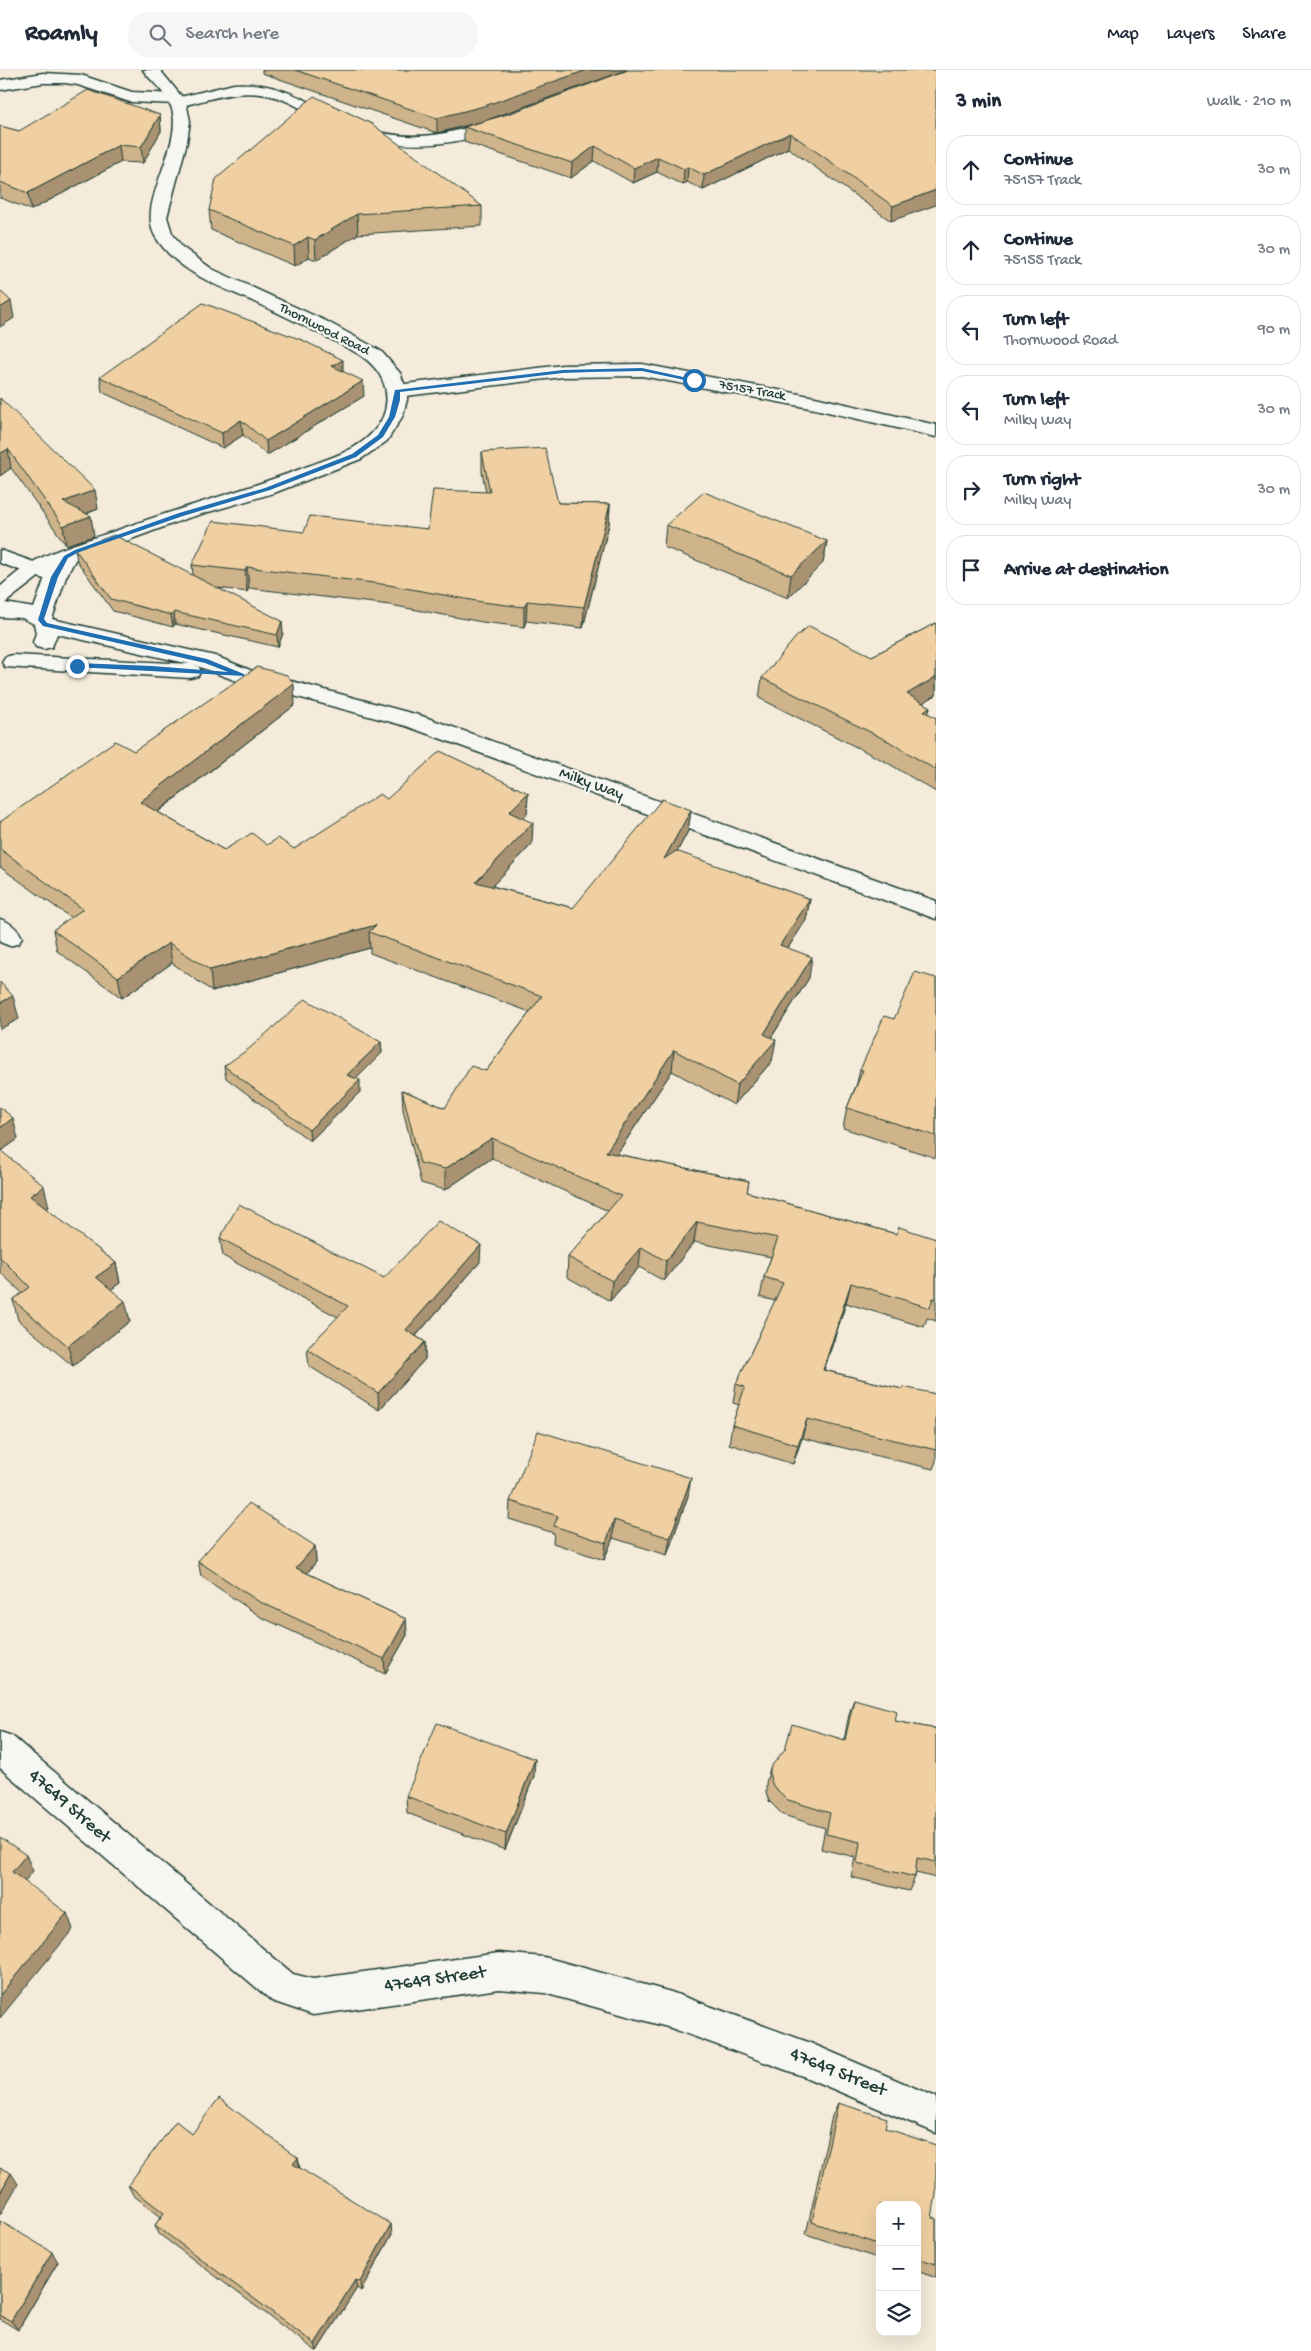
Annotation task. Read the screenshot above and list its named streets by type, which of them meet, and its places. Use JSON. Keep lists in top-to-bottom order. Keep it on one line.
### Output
{"streets":{"street":["Thornwood Road","75157 Track","Milky Way","47649 Street"]},"crossings":[["Thornwood Road","75157 Track"]],"page":{"header":"Roamly","search":"Search here","nav":["Map","Layers","Share"],"heading":["3 min","Walk · 210 m"],"list":[["Continue","75157 Track","30 m"],["Continue","75155 Track","30 m"],["Turn left","Thornwood Road","90 m"],["Turn left","Milky Way","30 m"],["Turn right","Milky Way","30 m"],"Arrive at destination"],"map_buttons":["+","−"]}}
